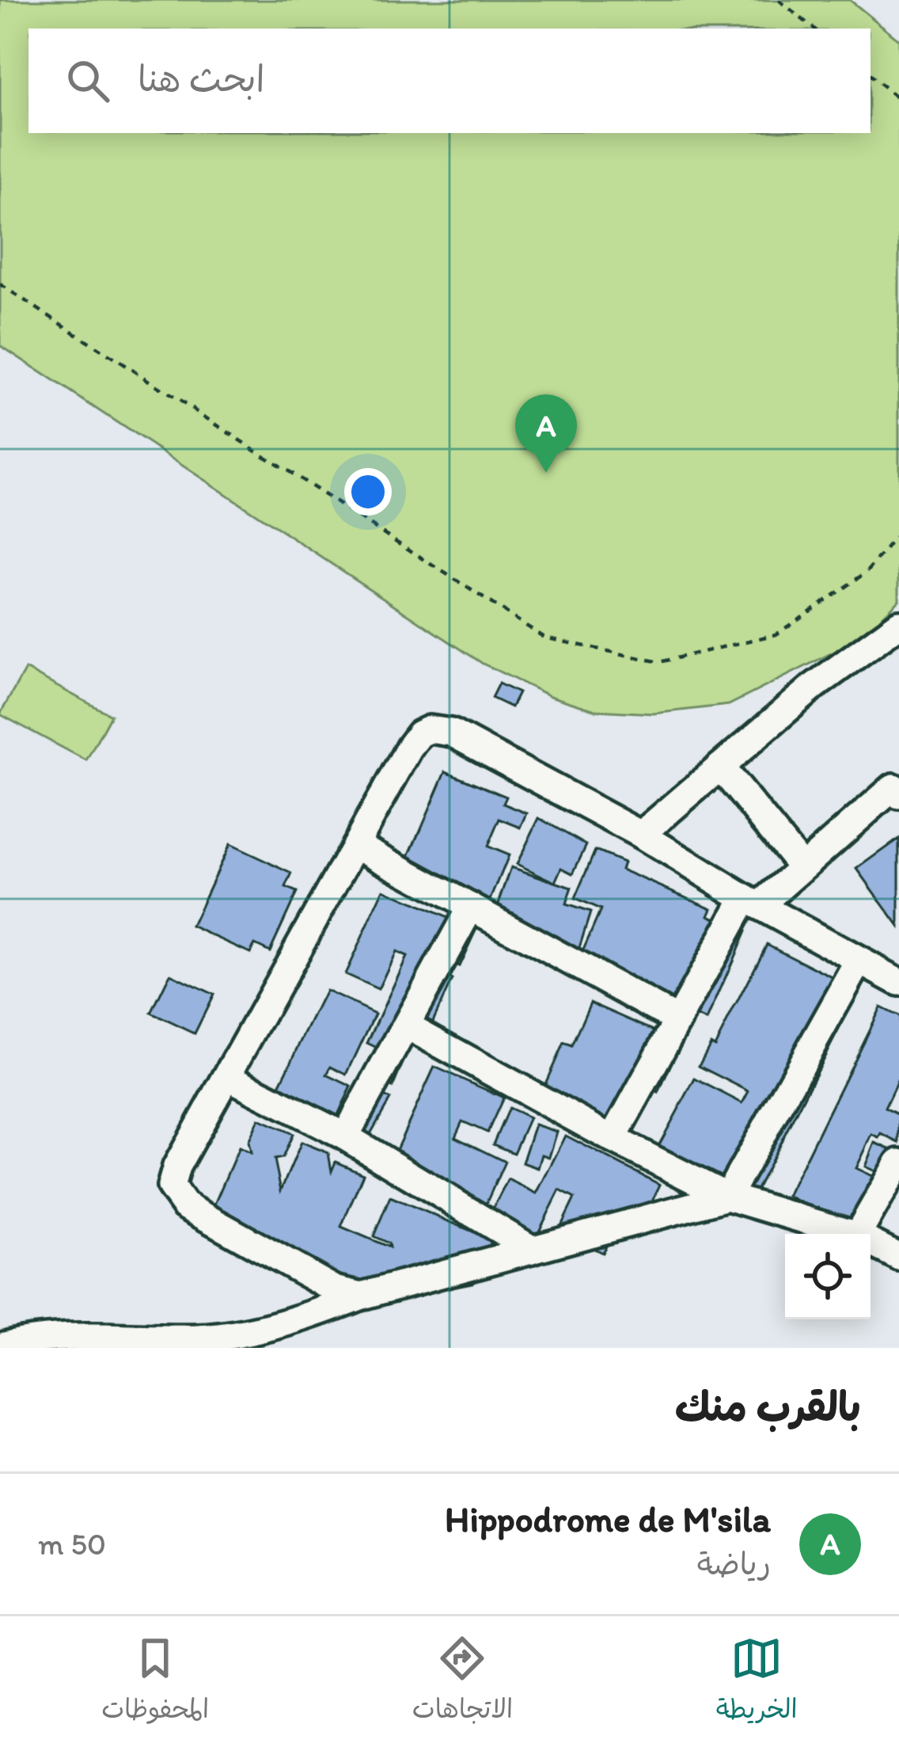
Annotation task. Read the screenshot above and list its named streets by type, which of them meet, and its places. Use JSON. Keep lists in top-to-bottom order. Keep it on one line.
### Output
{"page":{"search":"ابحث هنا","pins":"A","heading":"بالقرب منك","list":[{"mark":"A","name":"Hippodrome de M'sila","note":"رياضة","value":"50 m"}],"nav":["الخريطة","الاتجاهات","المحفوظات"]}}
